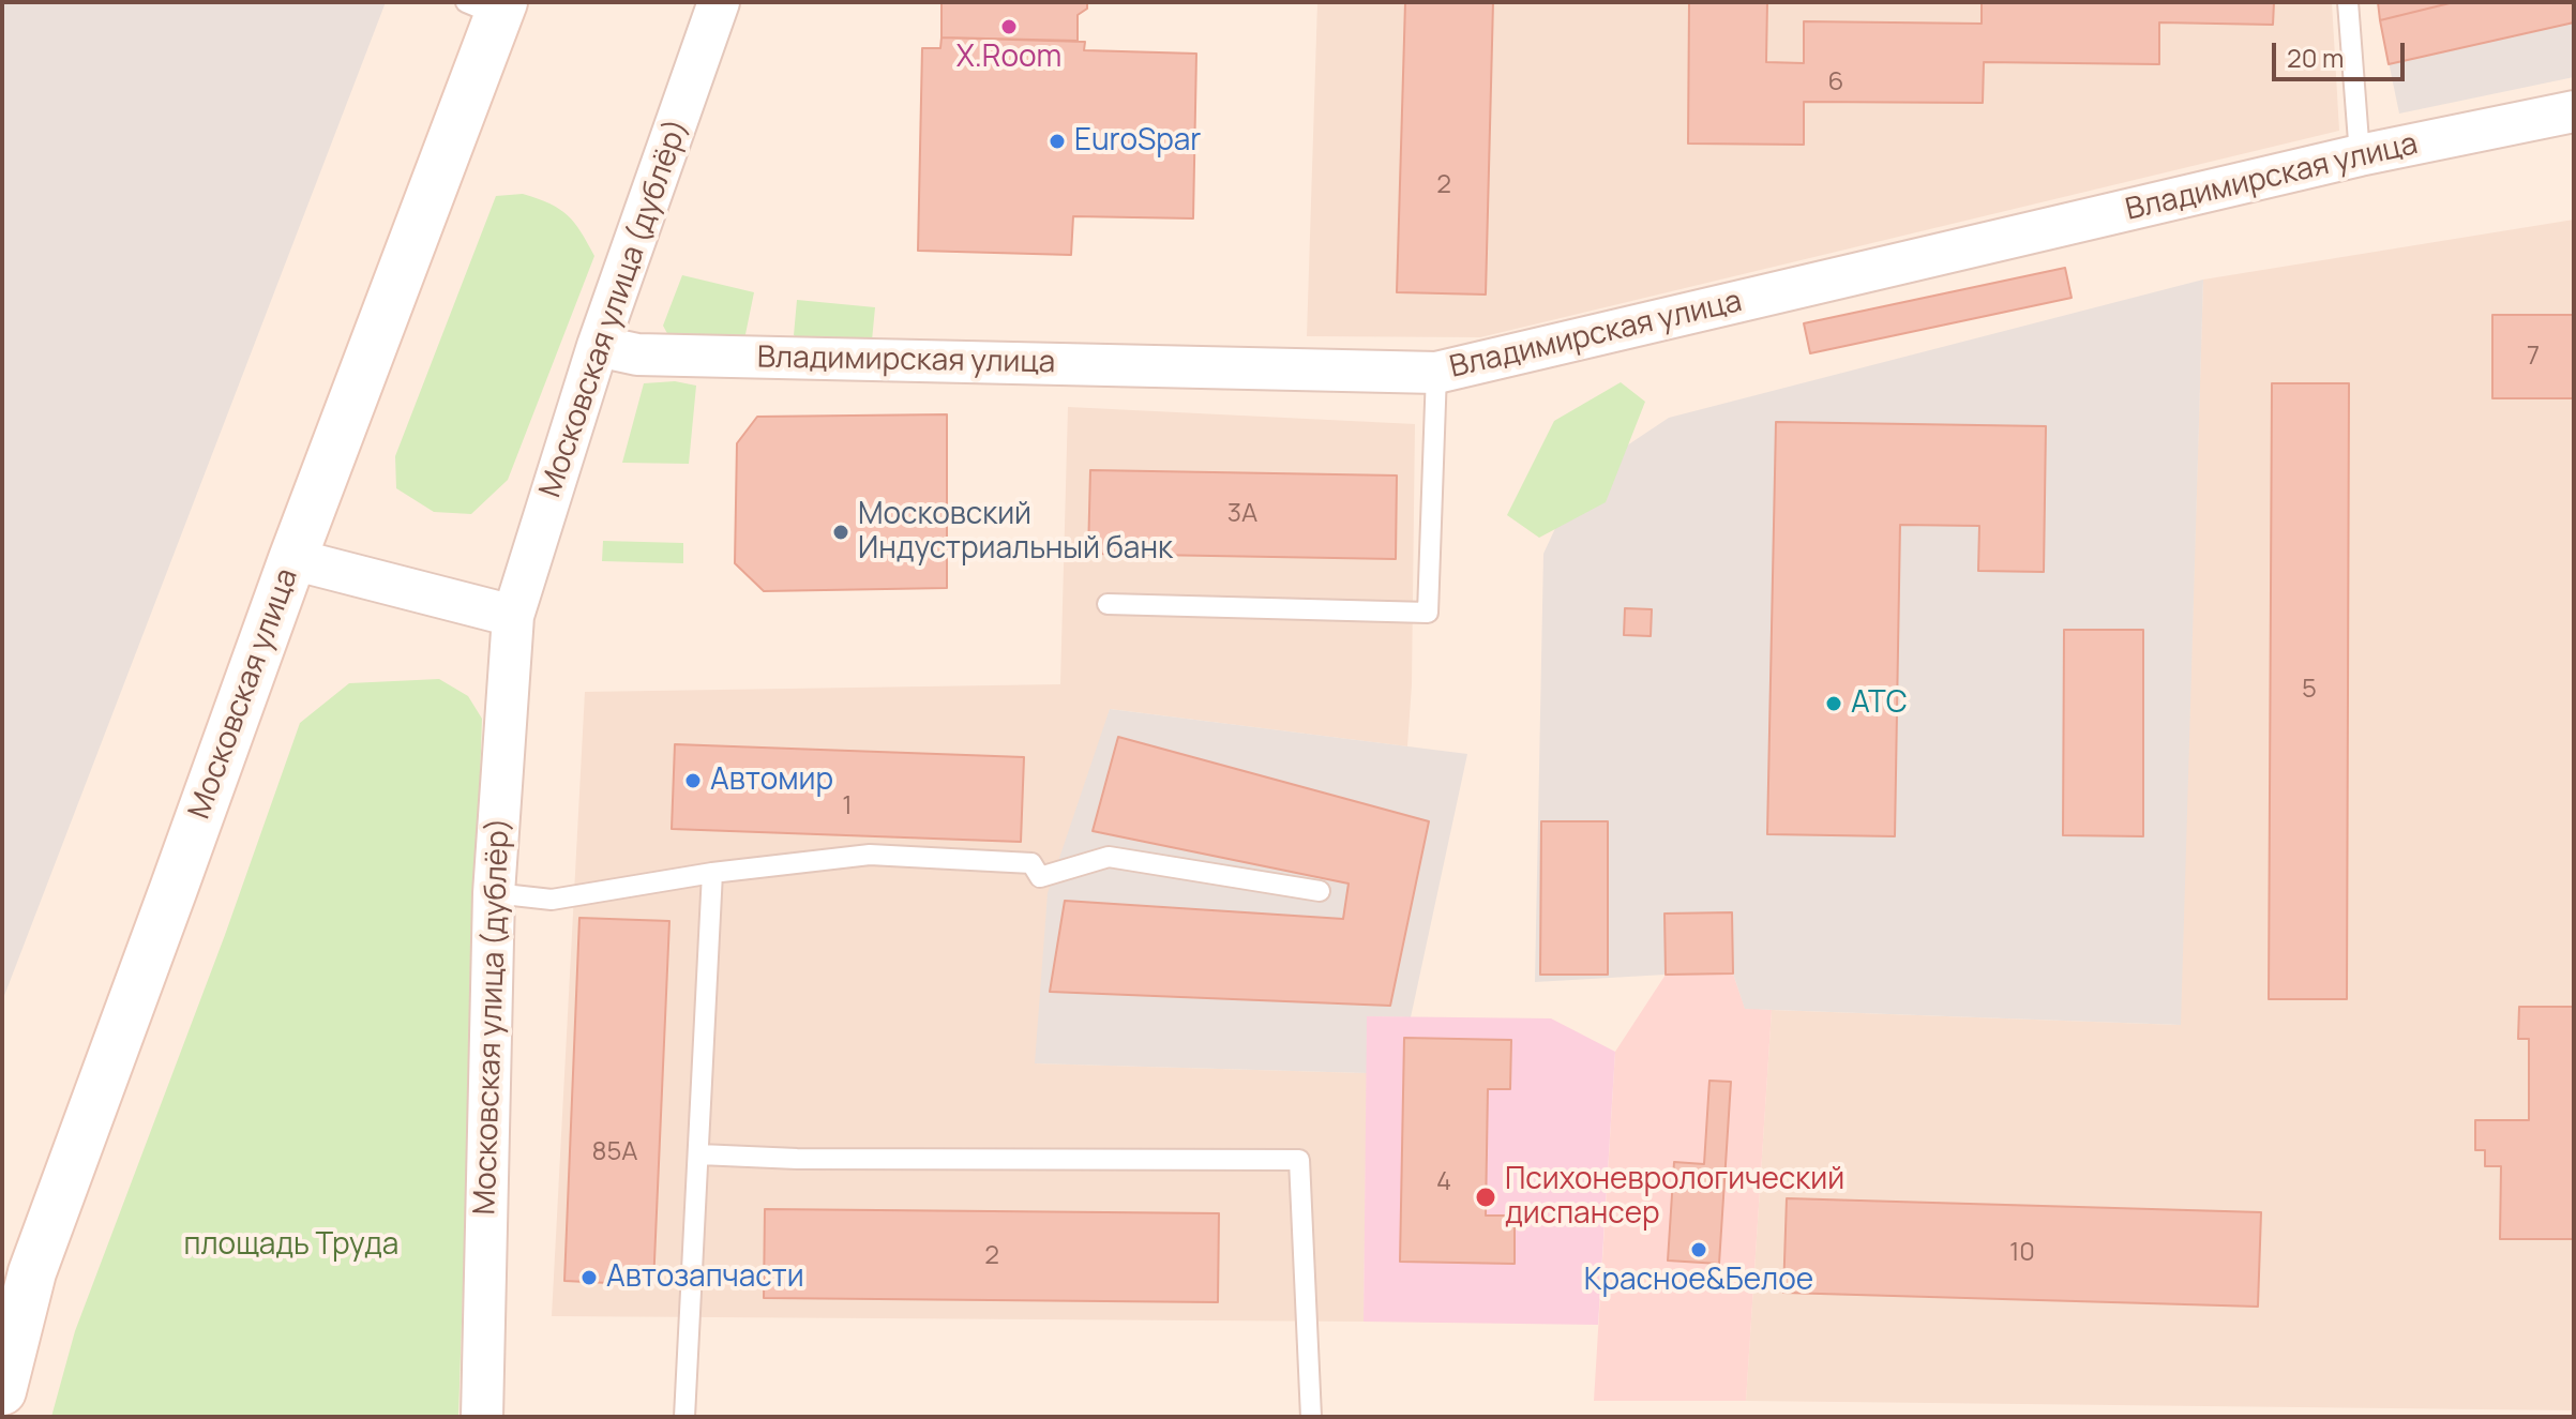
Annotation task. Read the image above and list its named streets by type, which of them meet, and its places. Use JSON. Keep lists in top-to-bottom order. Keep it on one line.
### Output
{"streets":{"main road":["Московская улица"],"street":["Владимирская улица","Московская улица (дублёр)"]},"crossings":[["Владимирская улица","Московская улица (дублёр)"]],"parks":["площадь Труда"],"places":["Х.Room","EuroSpar","Московский Индустриальный банк","АТС","Автомир","Психоневрологический диспансер","Красное&Белое","Автозапчасти"],"house_numbers":["6","2","7","3А","5","1","85А","4","10","2"],"scale_bar":"20 m"}
